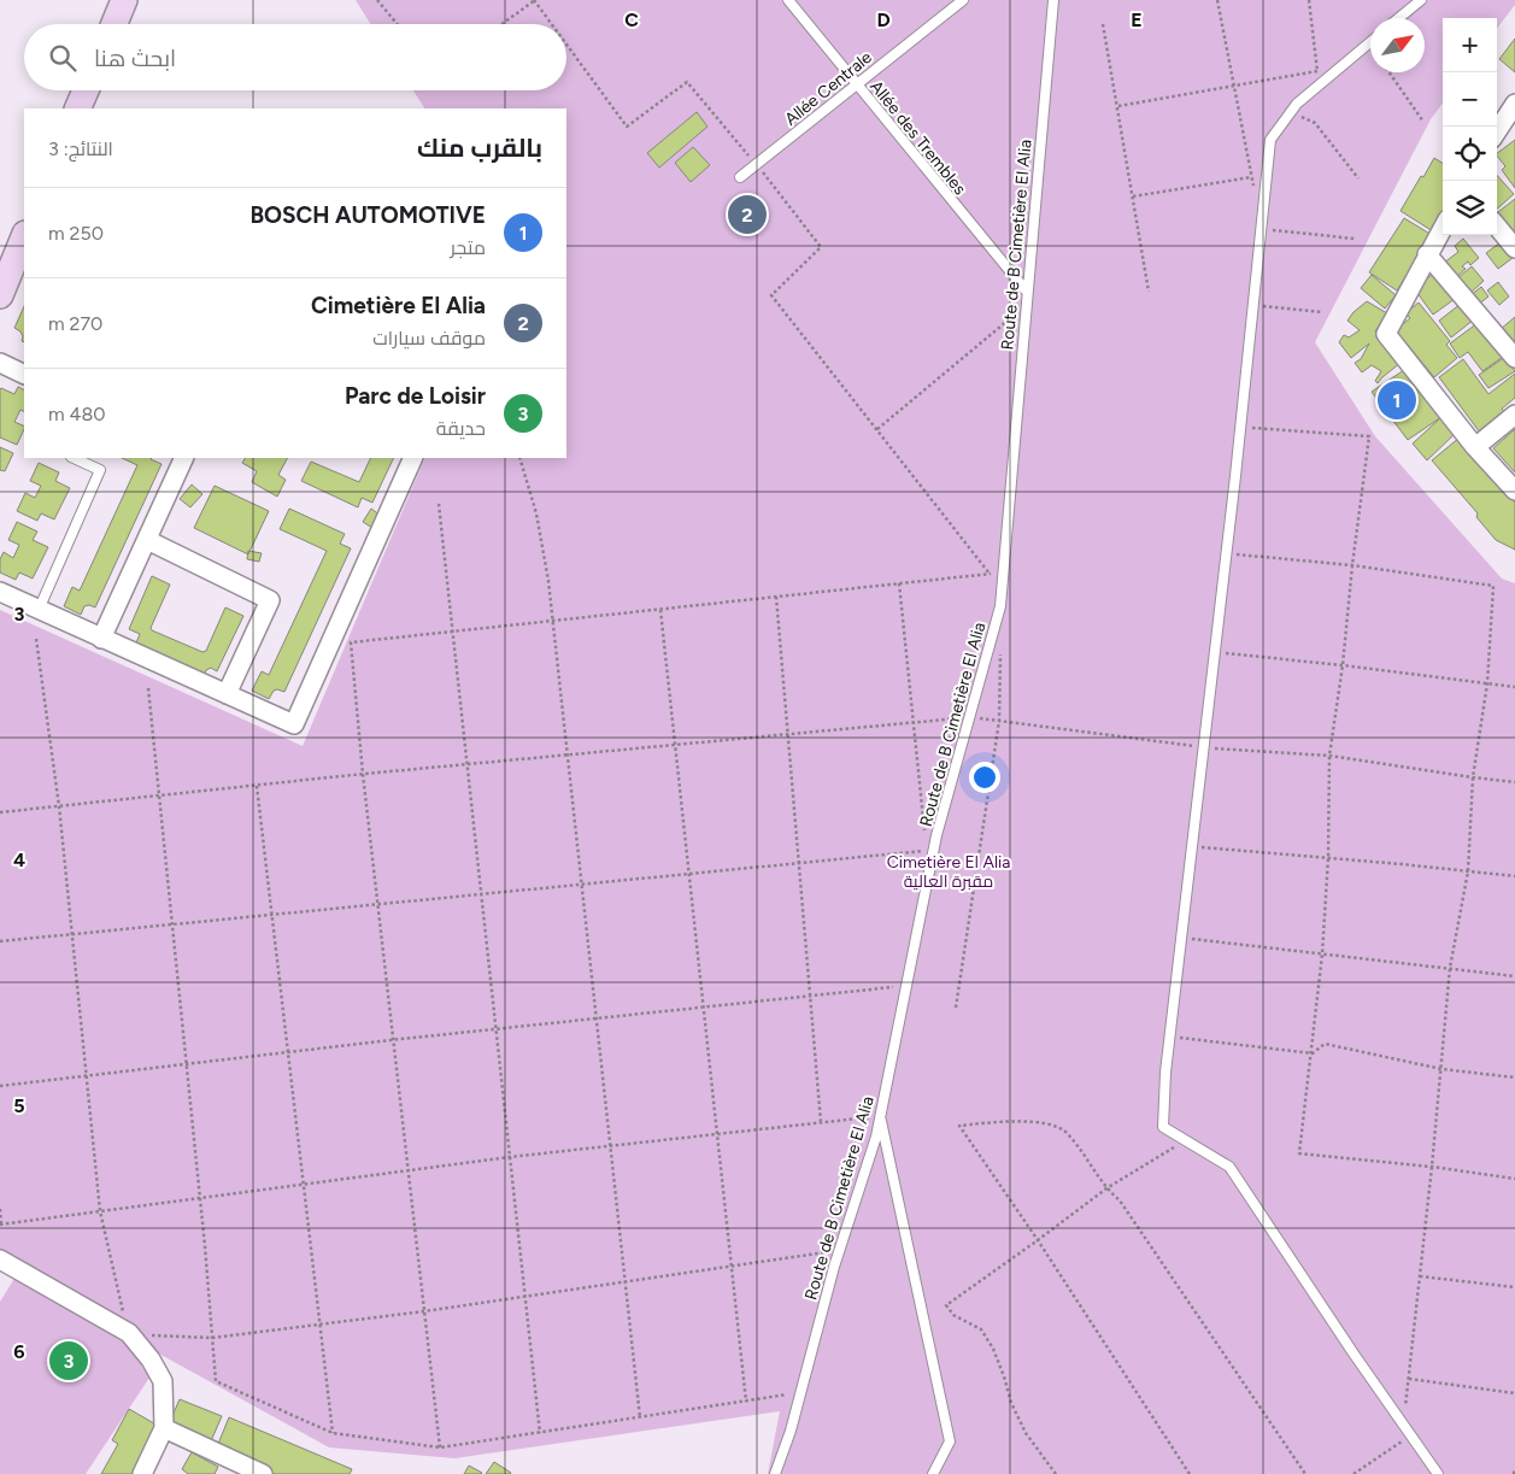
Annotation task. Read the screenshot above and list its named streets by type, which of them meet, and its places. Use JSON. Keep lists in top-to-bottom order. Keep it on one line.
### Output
{"streets":{"lane":["Allée Centrale","Allée des Trembles","Route de B Cimetière El Alia"]},"crossings":[["Allée Centrale","Allée des Trembles"],["Allée des Trembles","Route de B Cimetière El Alia"]],"parks":["Cimetière El Alia مقبرة العالية"],"north":"top right","page":{"map_buttons":["+","−"],"search":"ابحث هنا","heading":["بالقرب منك","النتائج: 3"],"list":[{"mark":"1","name":"BOSCH AUTOMOTIVE","note":"متجر","value":"250 m"},{"mark":"2","name":"Cimetière El Alia","note":"موقف سيارات","value":"270 m"},{"mark":"3","name":"Parc de Loisir","note":"حديقة","value":"480 m"}],"pins":["2","1","3"]},"grid":{"columns":["C","D","E"],"rows":["3","4","5","6"]}}
